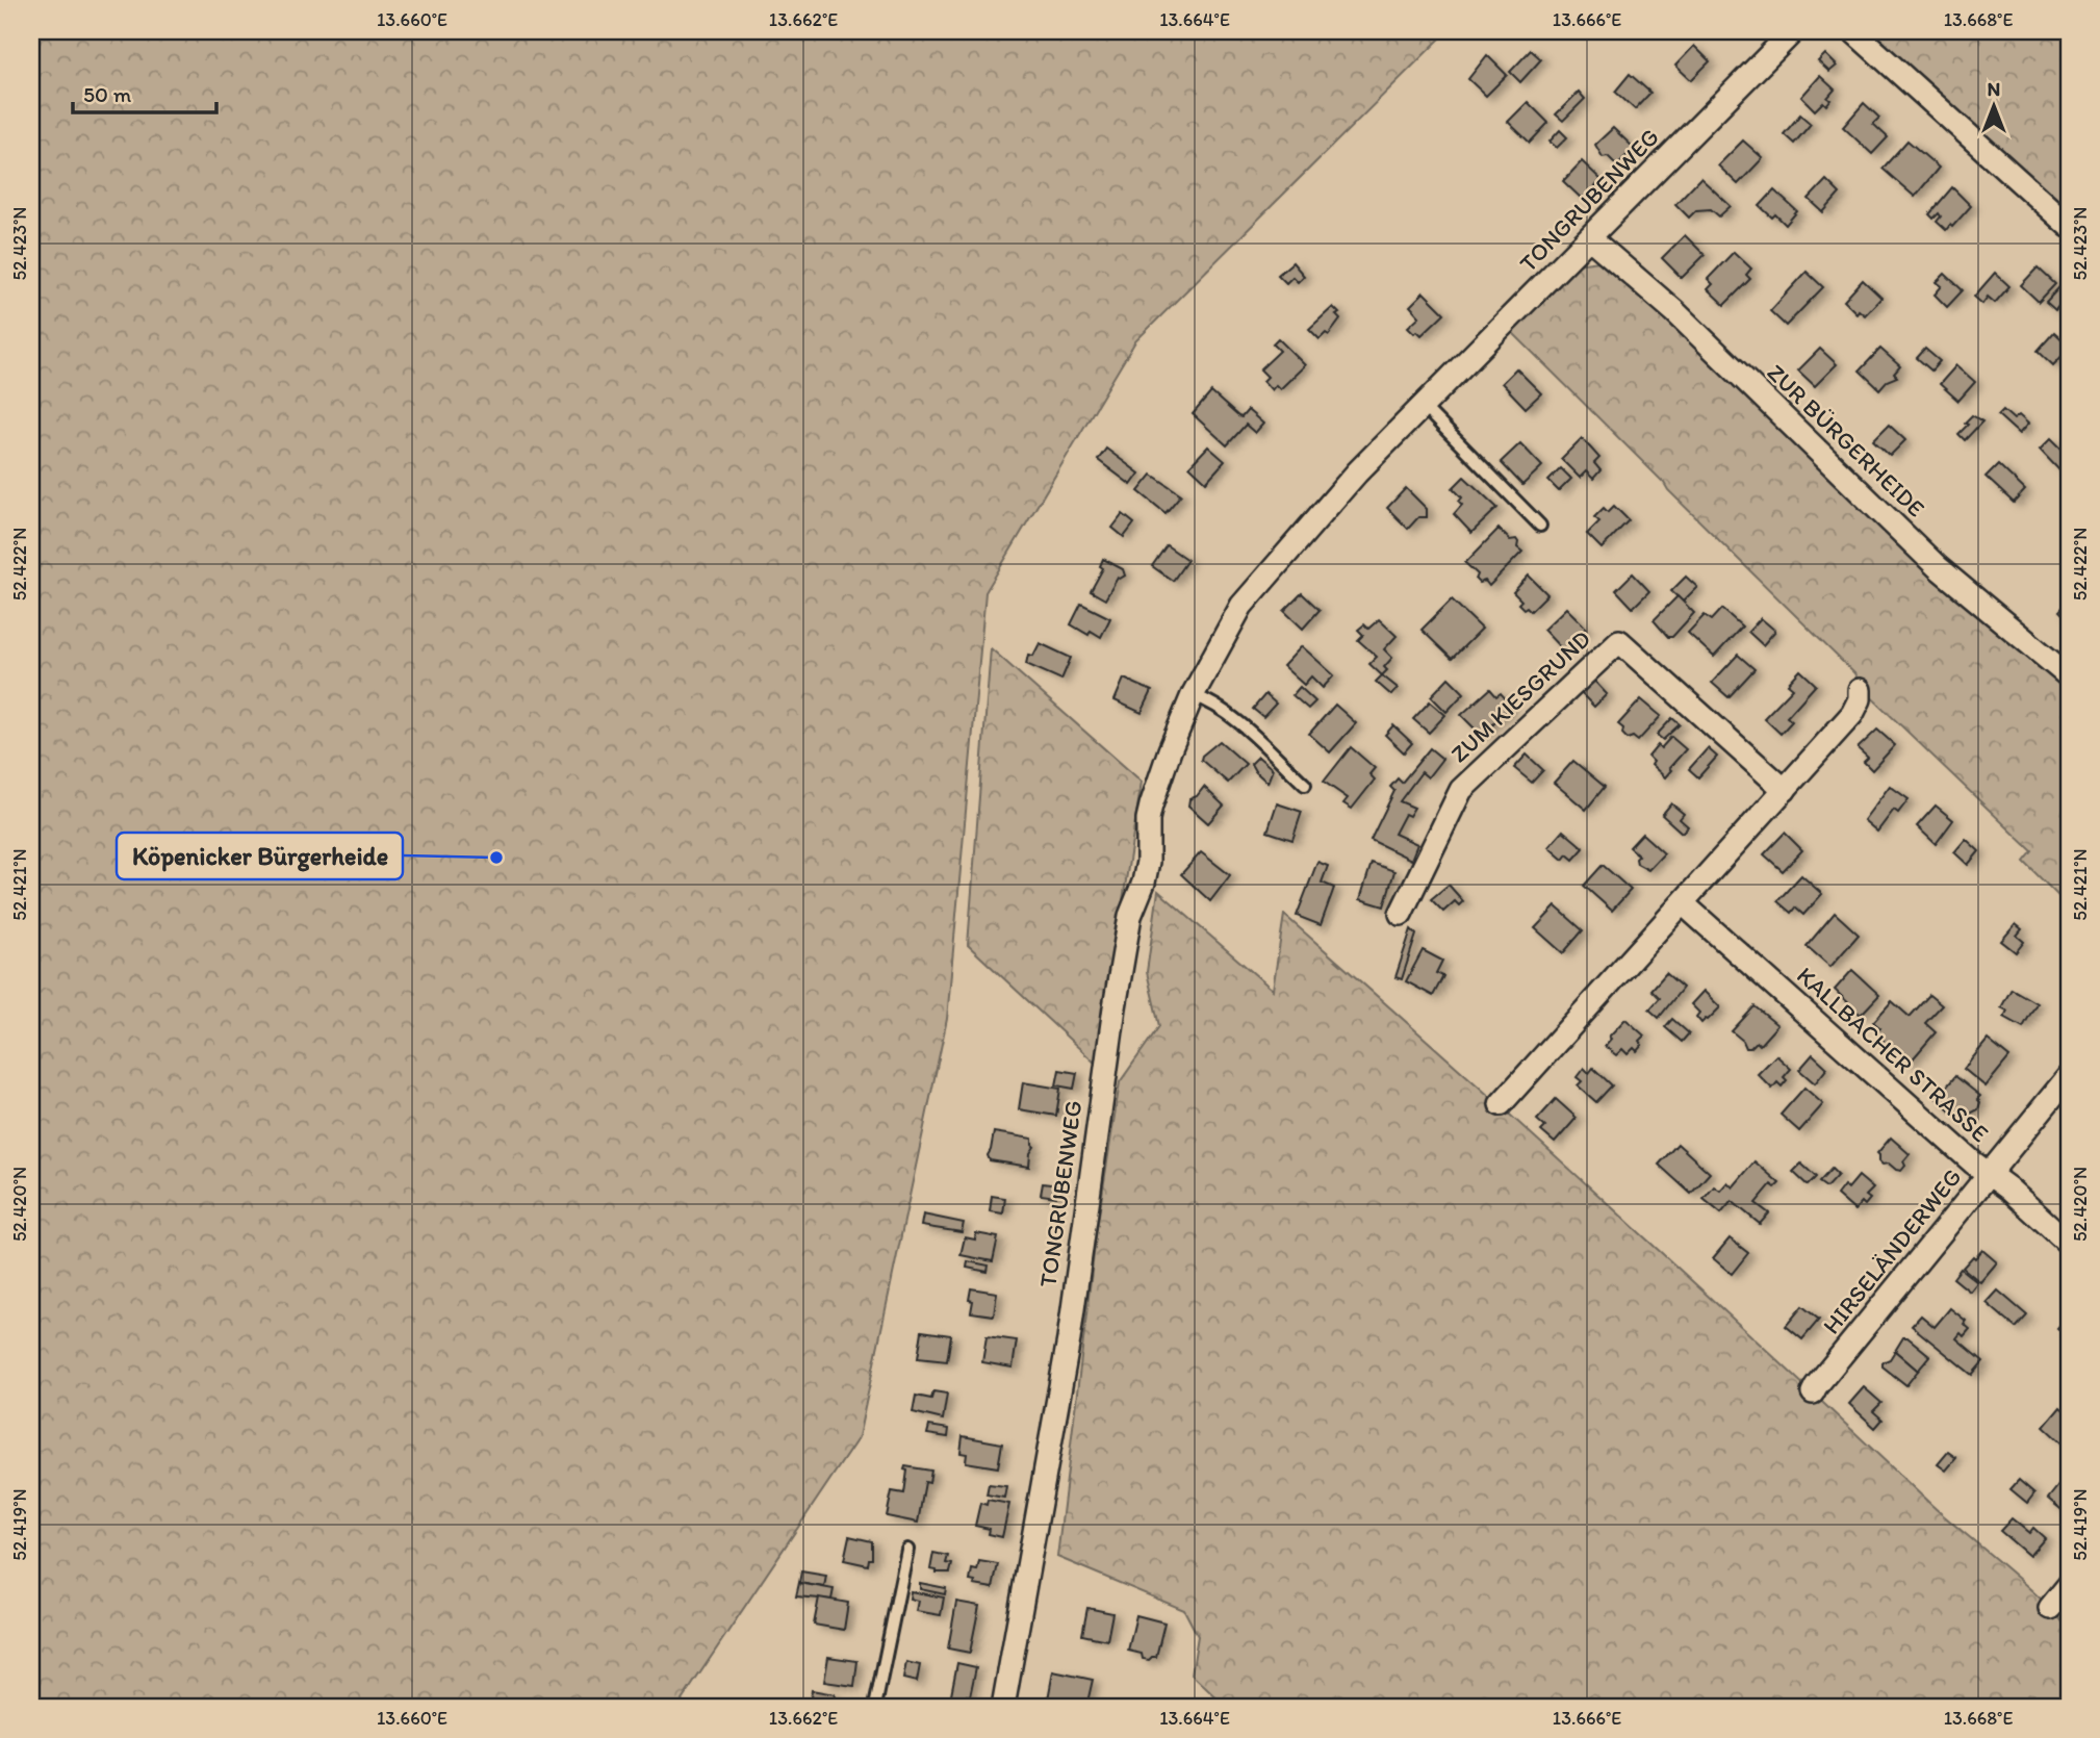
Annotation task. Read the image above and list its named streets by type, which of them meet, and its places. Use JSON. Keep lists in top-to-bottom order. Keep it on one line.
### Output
{"streets":{"street":["TONGRUBENWEG","ZUR BÜRGERHEIDE","ZUM KIESGRUND","KALLBACHER STRASSE","HIRSELÄNDERWEG"]},"crossings":[["TONGRUBENWEG","ZUR BÜRGERHEIDE"],["KALLBACHER STRASSE","HIRSELÄNDERWEG"]],"places":["Köpenicker Bürgerheide"],"scale_bar":"50 m","north":"top","coordinates":["13.660°E","13.662°E","13.664°E","13.666°E","13.668°E","52.423°N","52.422°N","52.421°N","52.420°N","52.419°N"]}
